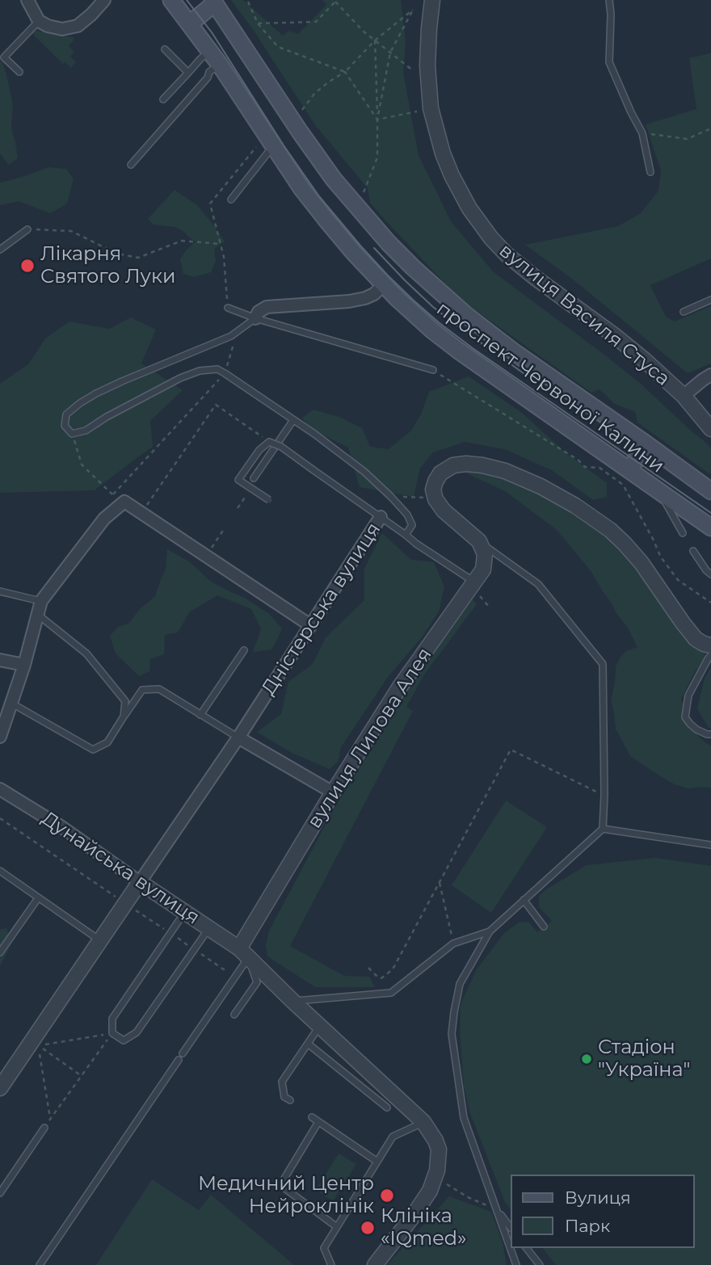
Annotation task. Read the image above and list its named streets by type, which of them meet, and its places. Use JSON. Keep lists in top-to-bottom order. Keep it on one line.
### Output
{"streets":{"main road":["проспект Червоної Калини"],"street":["вулиця Василя Стуса","Дністерська вулиця","вулиця Липова Алея","Дунайська вулиця"]},"crossings":[["Дністерська вулиця","Дунайська вулиця"],["вулиця Липова Алея","Дунайська вулиця"]],"places":["Лікарня Святого Луки","Стадіон \"Україна\"","Медичний Центр Нейроклінік","Клініка «IQmed»"],"legend":["Вулиця","Парк"]}
